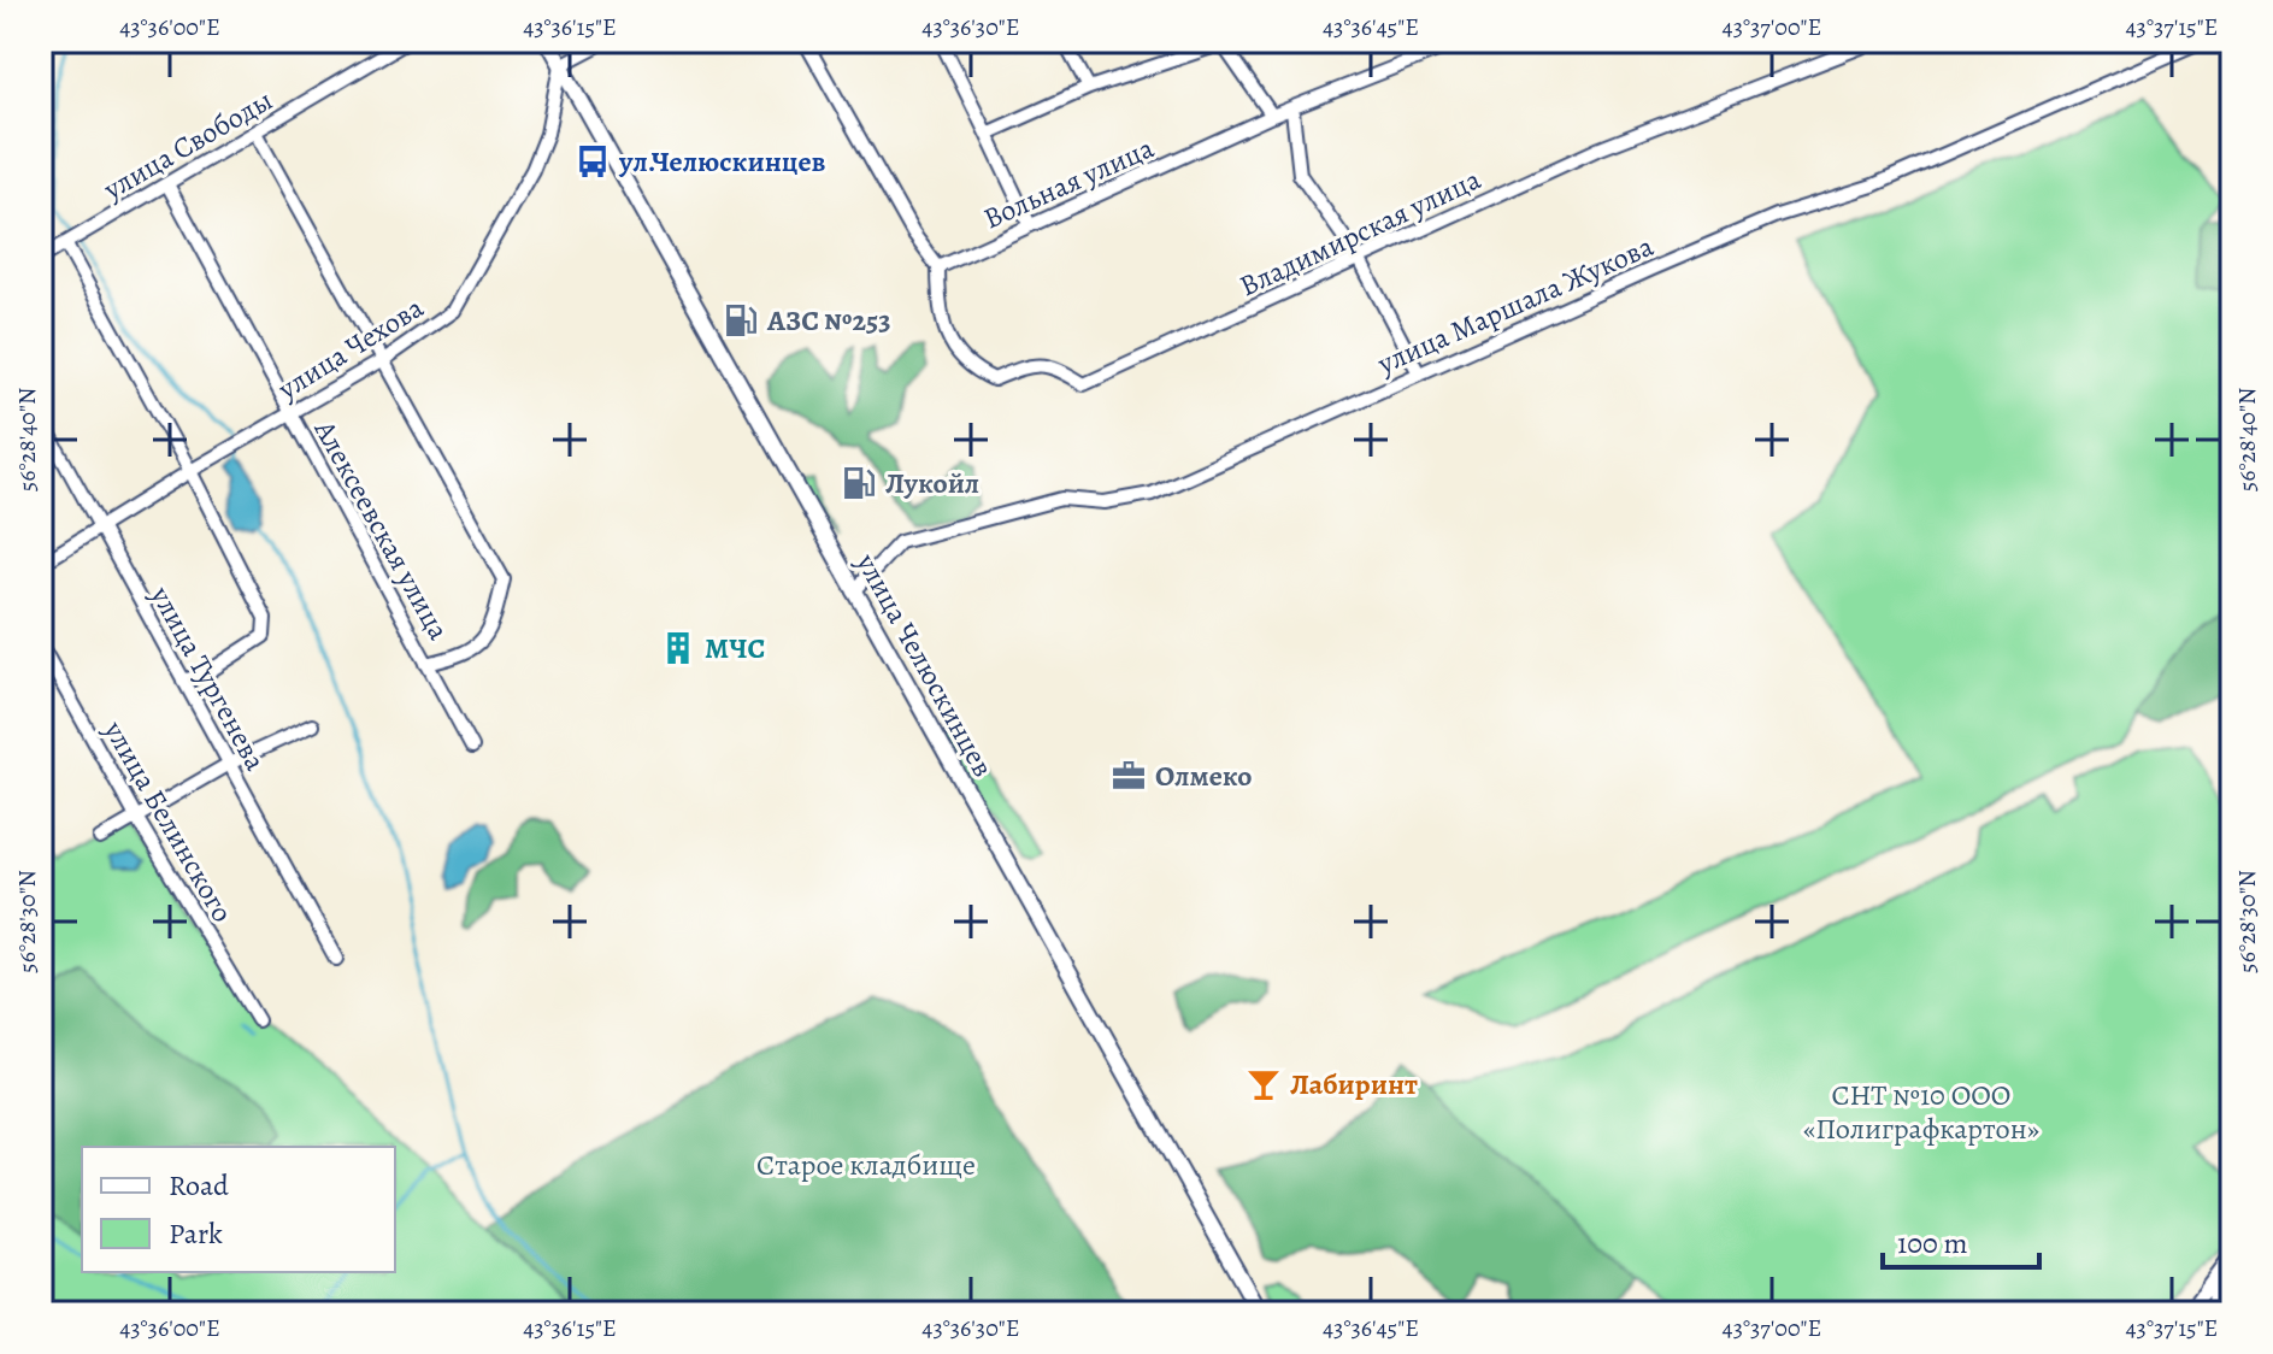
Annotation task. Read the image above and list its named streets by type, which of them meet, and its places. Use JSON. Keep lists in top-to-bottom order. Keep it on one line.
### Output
{"streets":{"main road":["улица Челюскинцев"],"street":["улица Свободы","Вольная улица","Владимирская улица","улица Маршала Жукова","улица Чехова","Алексеевская улица","улица Тургенева","улица Белинского"]},"crossings":[["улица Свободы","Алексеевская улица"],["Вольная улица","Владимирская улица"],["улица Маршала Жукова","улица Челюскинцев"],["улица Чехова","Алексеевская улица"],["улица Чехова","улица Челюскинцев"],["улица Чехова","улица Тургенева"]],"parks":["СНТ №10 ООО «Полиграфкартон»","Старое кладбище"],"places":{"bus stop":["ул.Челюскинцев"],"fuel station":["АЗС №253","Лукойл"],"building":["МЧС"],"office":["Олмеко"],"bar":["Лабиринт"]},"legend":["Road","Park"],"scale_bar":"100 m","coordinates":["43°36'00\"E","43°36'15\"E","43°36'30\"E","43°36'45\"E","43°37'00\"E","43°37'15\"E","56°28'40\"N","56°28'30\"N"]}
